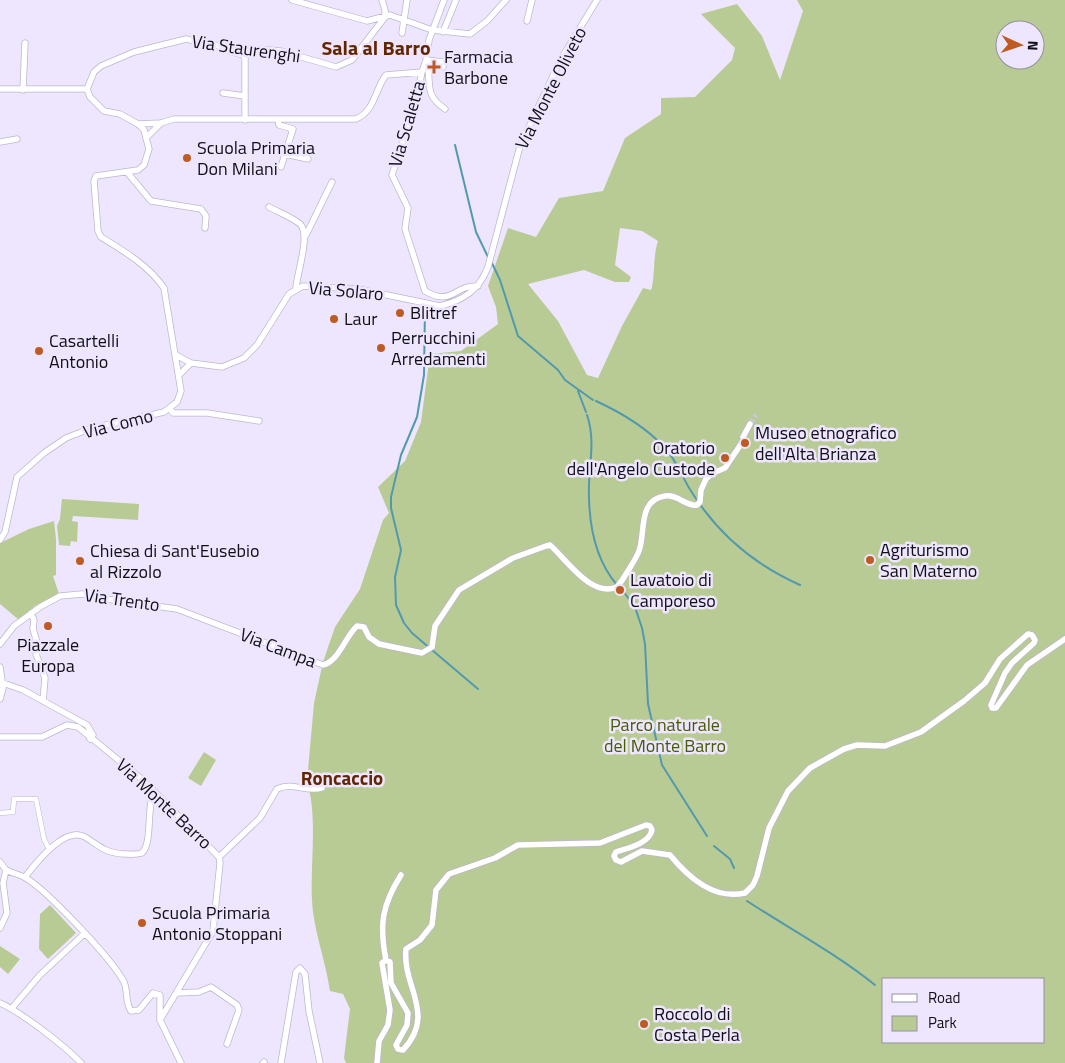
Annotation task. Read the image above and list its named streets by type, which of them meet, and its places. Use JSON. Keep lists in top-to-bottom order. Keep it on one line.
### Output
{"streets":{"street":["Via Staurenghi","Via Monte Oliveto","Via Scaletta","Via Solaro","Via Como","Via Trento","Via Campa","Via Monte Barro"]},"crossings":[["Via Monte Oliveto","Via Scaletta"],["Via Monte Oliveto","Via Solaro"],["Via Scaletta","Via Solaro"],["Via Trento","Via Campa"]],"districts":["Sala al Barro","Roncaccio"],"parks":["Parco naturale del Monte Barro"],"places":{"health":["Farmacia Barbone"],"other":["Scuola Primaria Don Milani","Blitref","Laur","Perrucchini Arredamenti","Casartelli Antonio","Museo etnografico dell'Alta Brianza","Oratorio dell'Angelo Custode","Agriturismo San Materno","Chiesa di Sant'Eusebio al Rizzolo","Lavatoio di Camporeso","Piazzale Europa","Scuola Primaria Antonio Stoppani","Roccolo di Costa Perla"]},"legend":["Road","Park"],"north":"right"}
